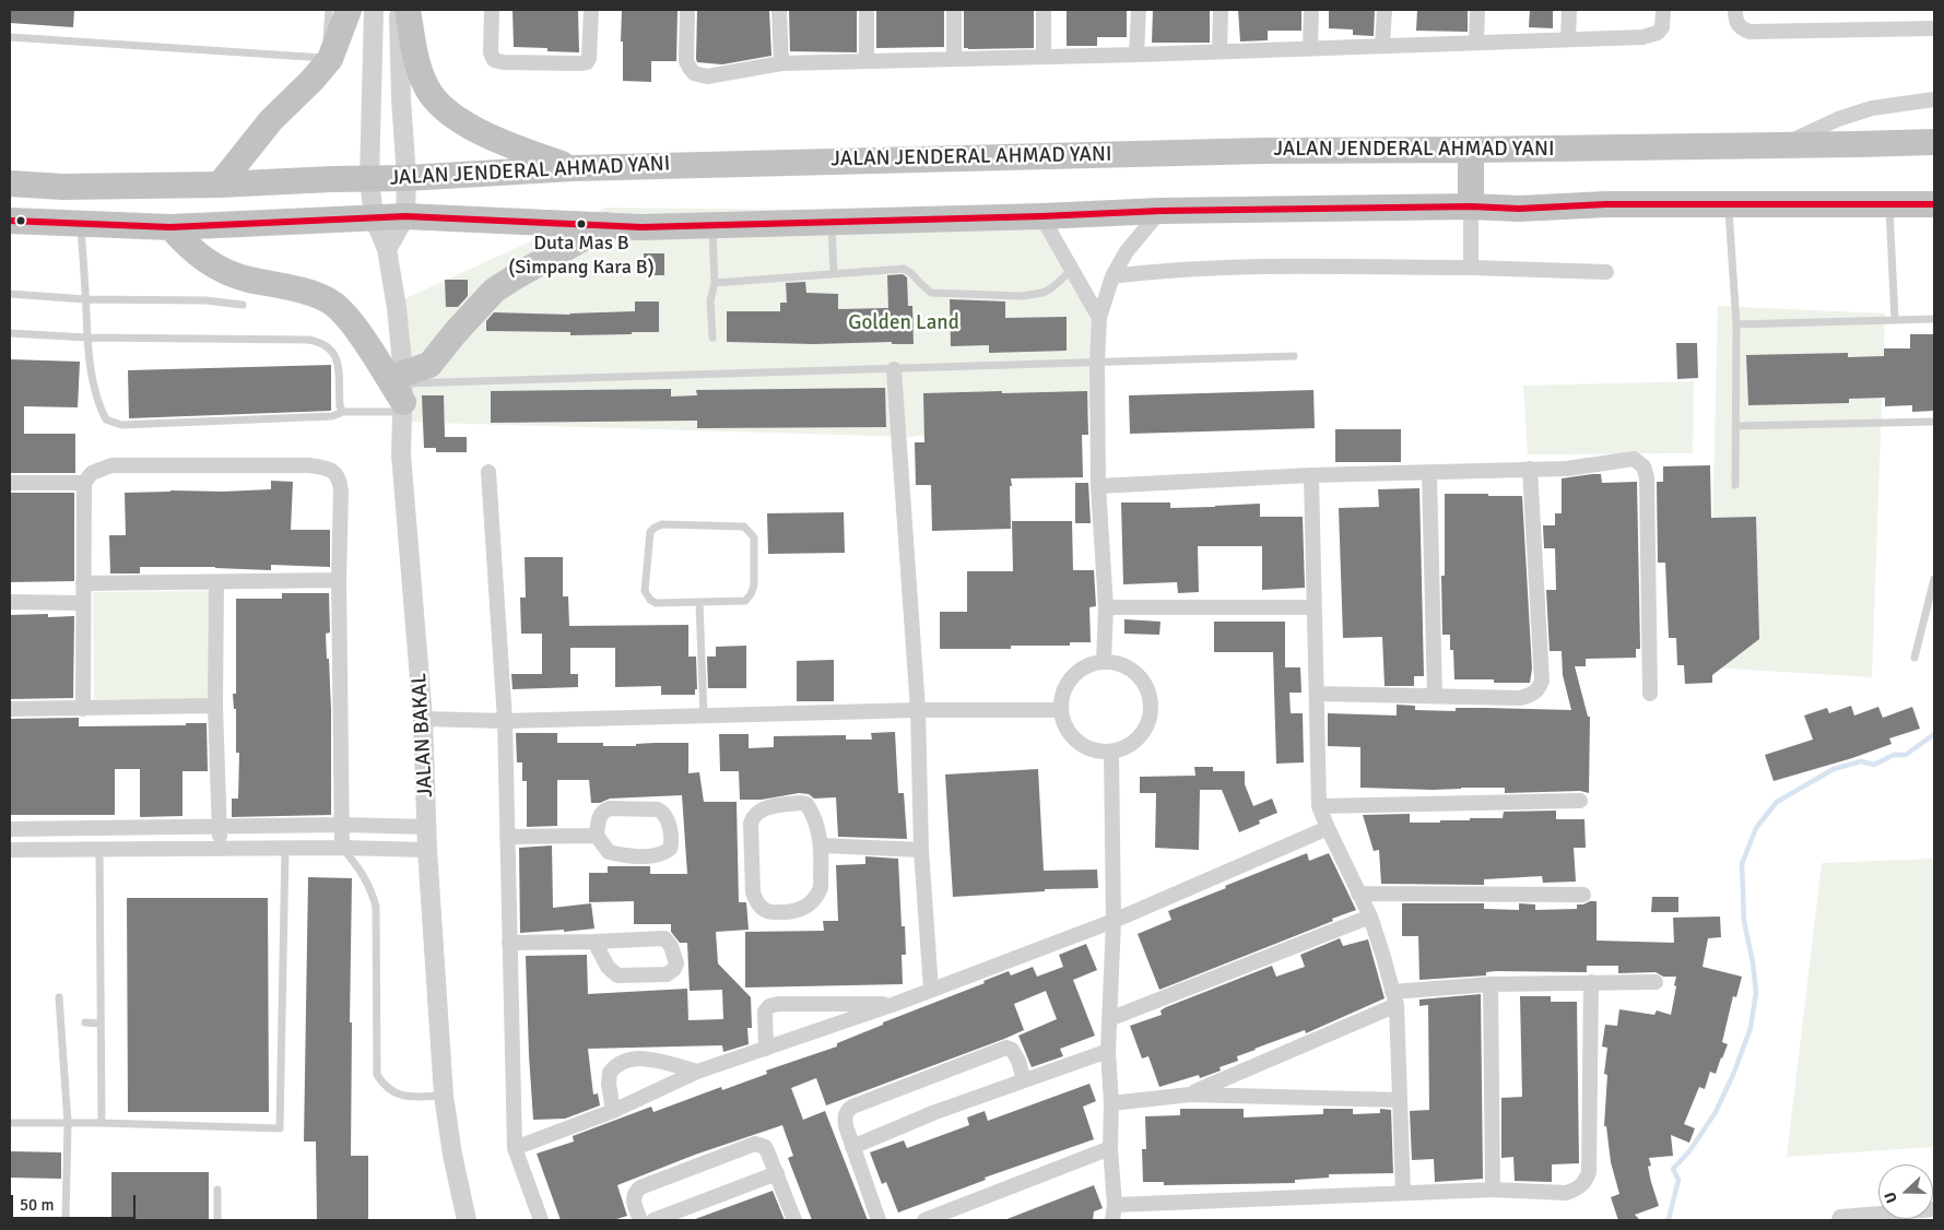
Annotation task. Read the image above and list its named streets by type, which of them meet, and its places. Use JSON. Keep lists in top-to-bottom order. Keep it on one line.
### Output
{"streets":{"highway":["JALAN JENDERAL AHMAD YANI"],"street":["JALAN BAKAL"]},"crossings":[["JALAN JENDERAL AHMAD YANI","JALAN BAKAL"]],"parks":["Golden Land"],"places":["Duta Mas B (Simpang Kara B)"],"scale_bar":"50 m","north":"left"}
